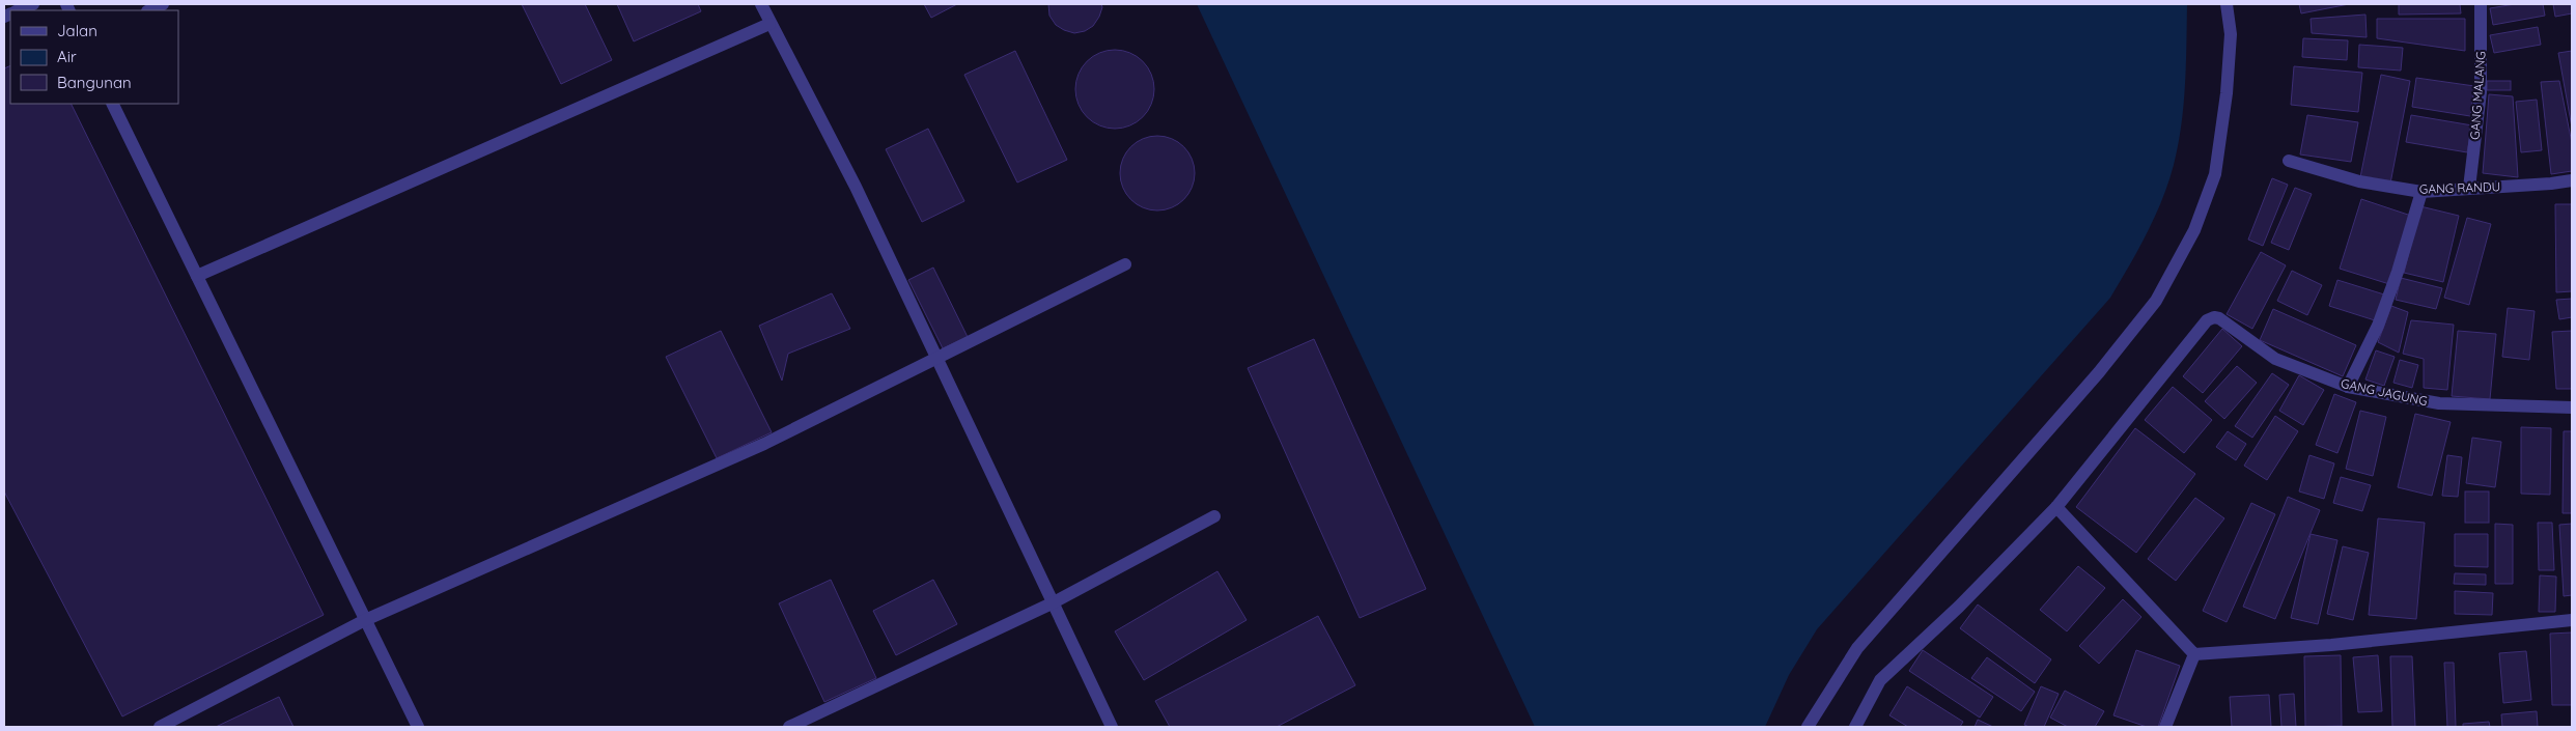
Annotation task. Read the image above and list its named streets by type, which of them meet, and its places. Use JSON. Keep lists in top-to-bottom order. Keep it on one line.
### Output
{"streets":{"street":["GANG MALANG","GANG RANDU","GANG JAGUNG"]},"crossings":[["GANG MALANG","GANG RANDU"]],"legend":["Jalan","Air","Bangunan"]}
